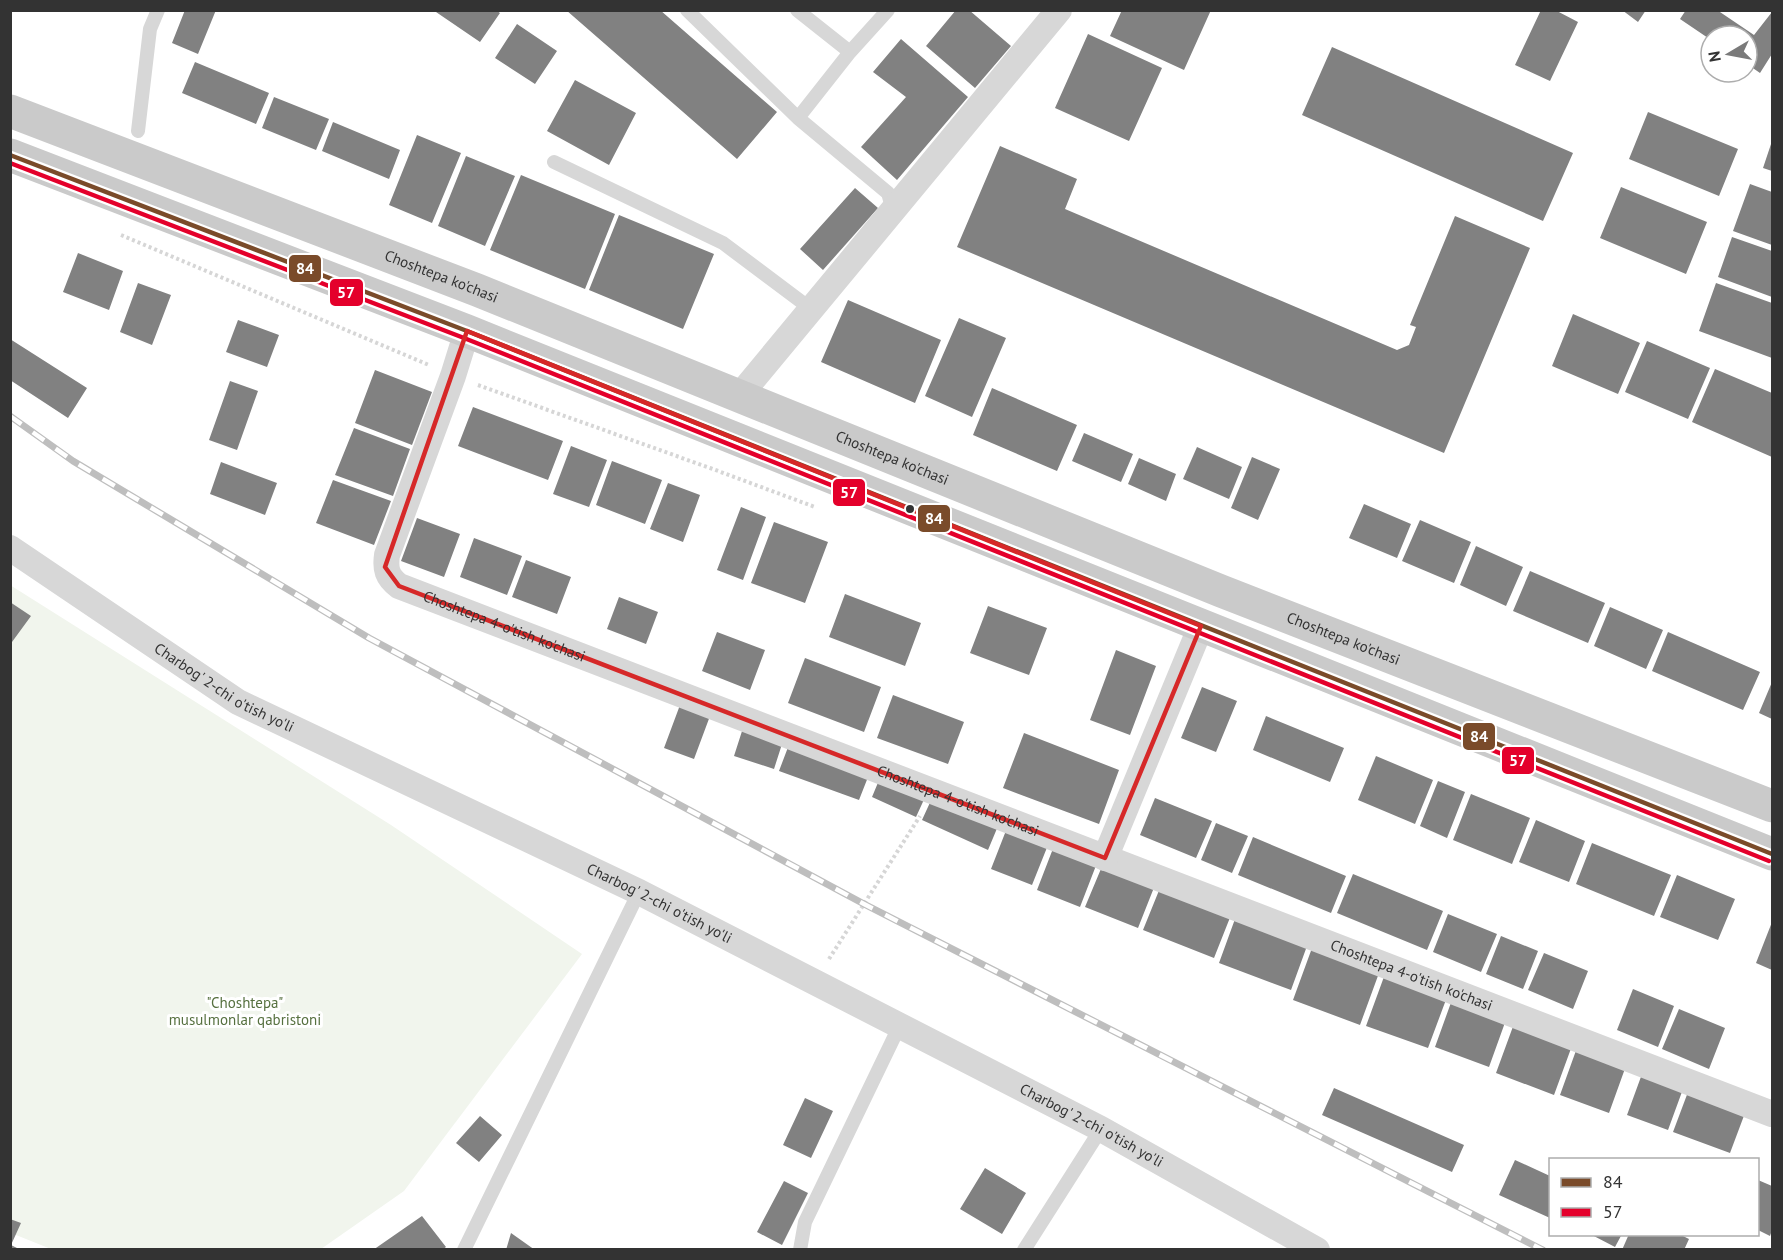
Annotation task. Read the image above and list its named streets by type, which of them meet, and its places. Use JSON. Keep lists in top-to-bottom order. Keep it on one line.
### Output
{"streets":{"main road":["Choshtepa ko'chasi"],"street":["Choshtepa 4-o'tish ko'chasi","Charbog' 2-chi o'tish yo'li"]},"parks":["\"Choshtepa\" musulmonlar qabristoni"],"lines":["transit line 84","transit line 57"],"legend":["84","57"],"north":"left"}
